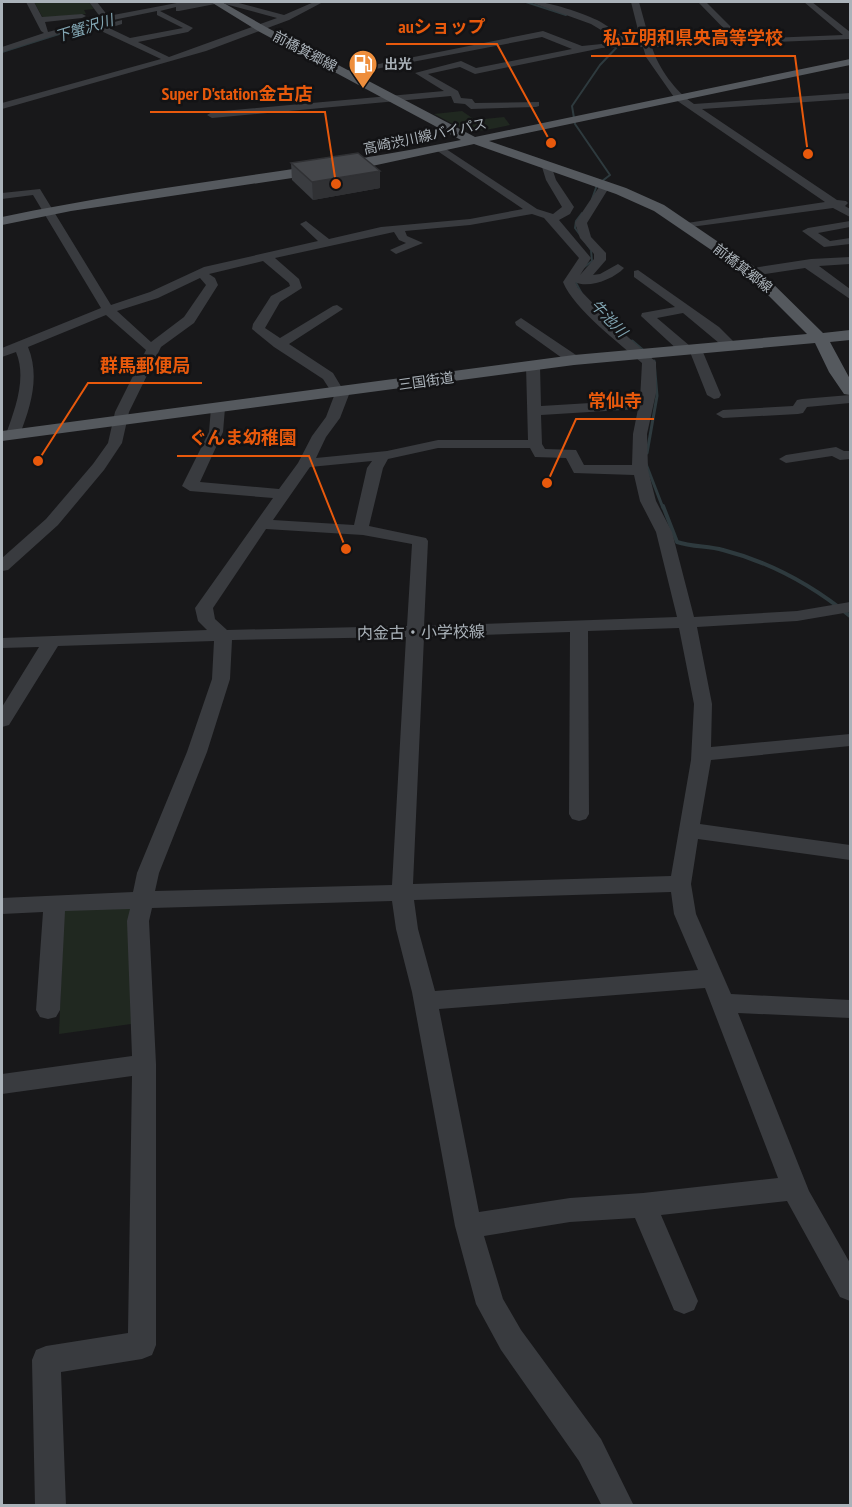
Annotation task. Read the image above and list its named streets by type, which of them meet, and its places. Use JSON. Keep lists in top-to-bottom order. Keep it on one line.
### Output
{"streets":{"main road":["前橋箕郷線","高崎渋川線バイパス","三国街道"],"street":["内金古・小学校線"]},"crossings":[["前橋箕郷線","高崎渋川線バイパス"],["前橋箕郷線","三国街道"]],"water":["下蟹沢川","牛池川"],"places":{"fuel station":["出光"],"other":["auショップ","私立明和県央高等学校","Super D'station金古店","群馬郵便局","常仙寺","ぐんま幼稚園"]}}
